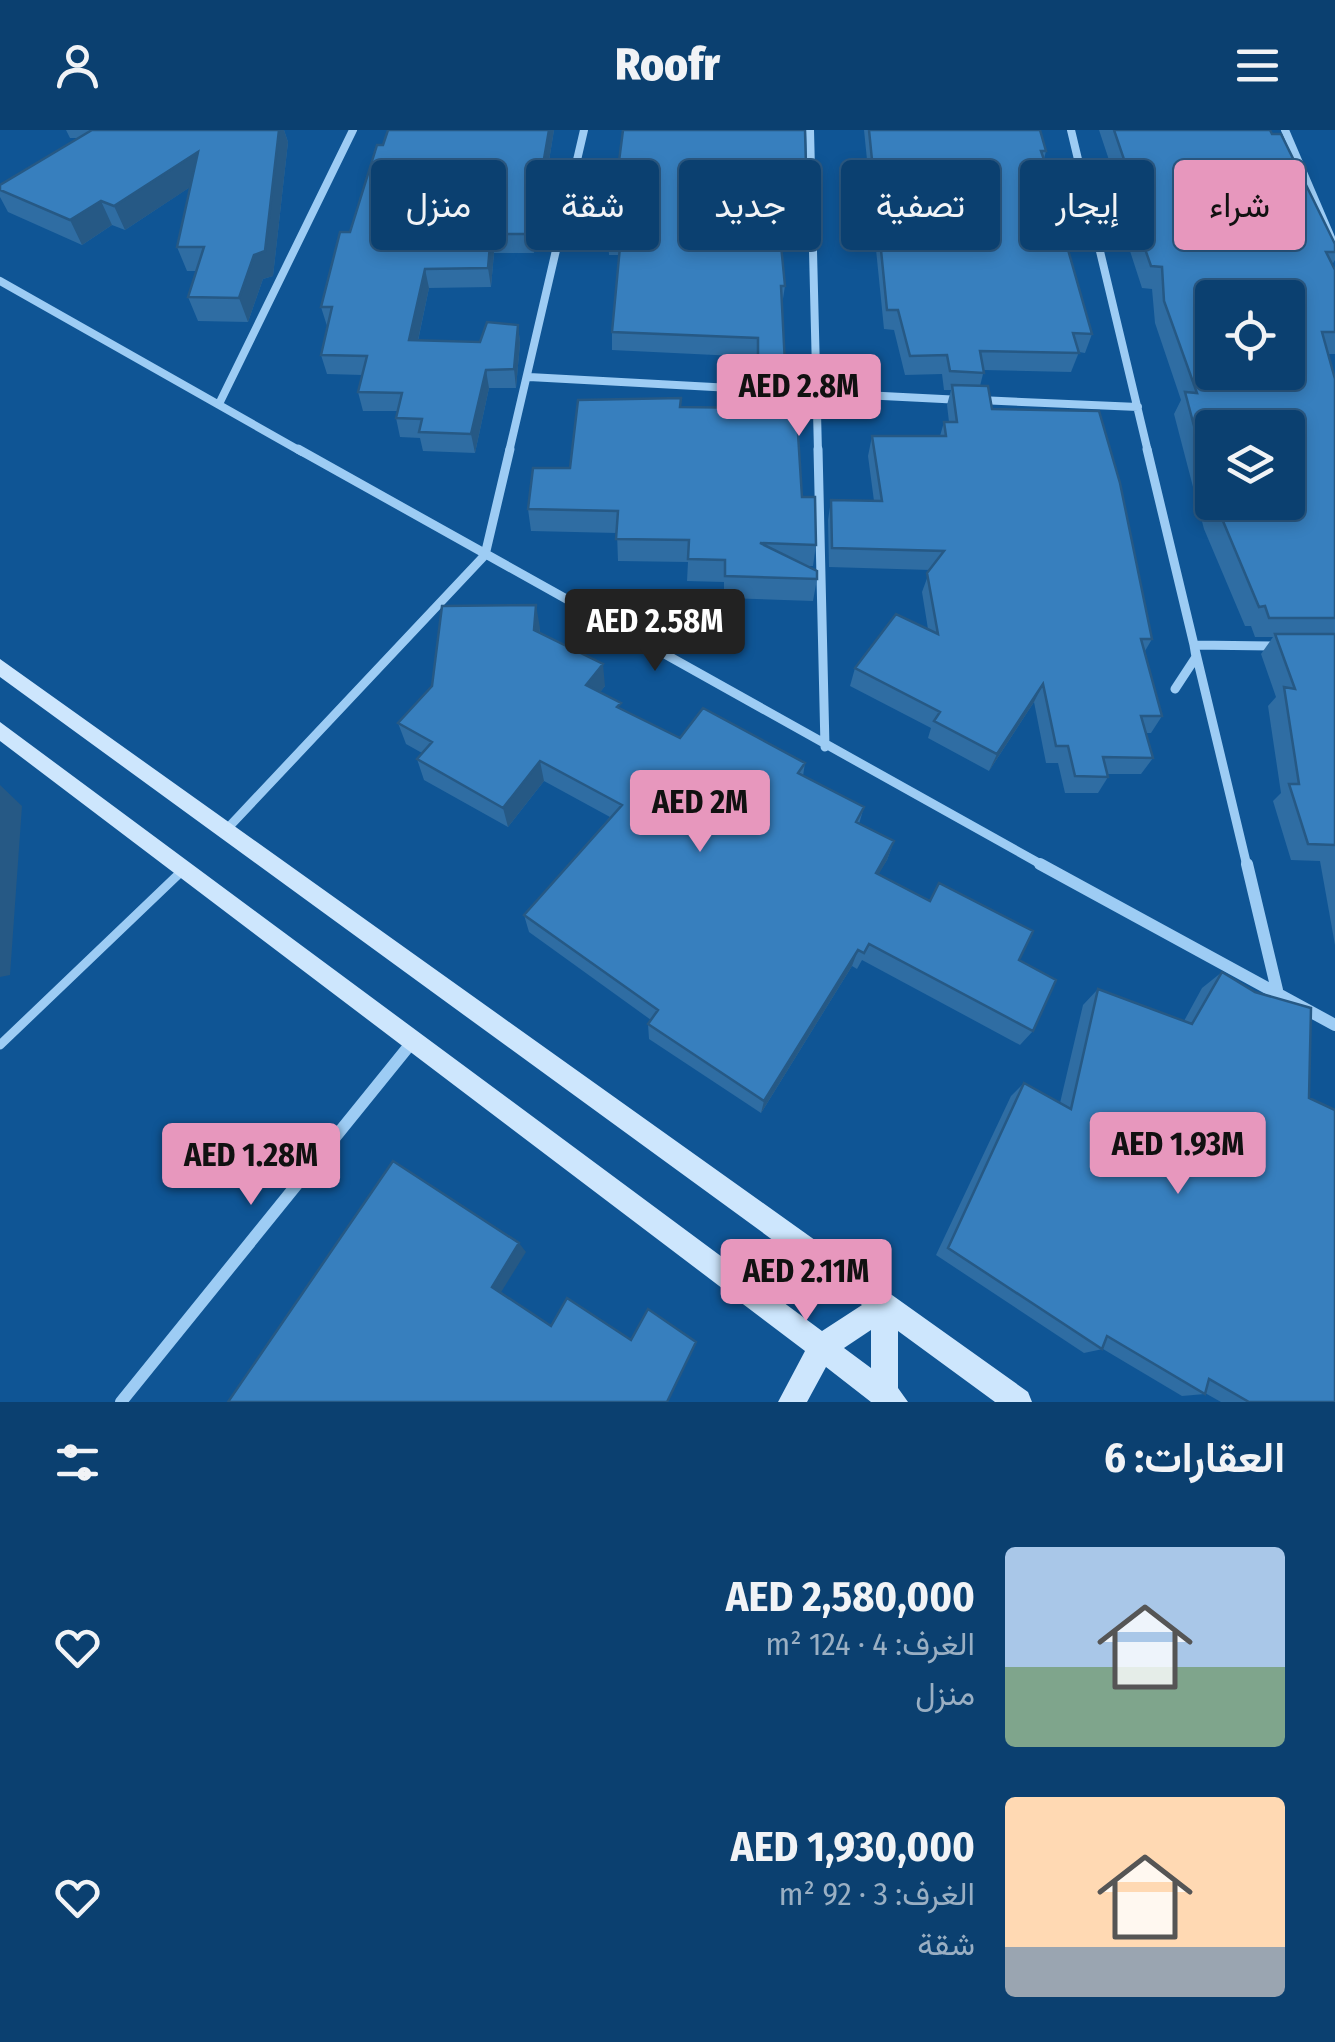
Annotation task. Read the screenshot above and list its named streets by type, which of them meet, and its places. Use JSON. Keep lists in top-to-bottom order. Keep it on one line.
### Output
{"page":{"header":"Roofr","chip":["شراء","إيجار","تصفية","جديد","شقة","منزل"],"price":["AED 2.8M","AED 2.58M","AED 2M","AED 1.93M","AED 1.28M","AED 2.11M"],"heading":"العقارات: 6","list":[{"name":"AED 2,580,000","note":"الغرف: 4 · 124 m² · منزل"},{"name":"AED 1,930,000","note":"الغرف: 3 · 92 m² · شقة"}]}}
